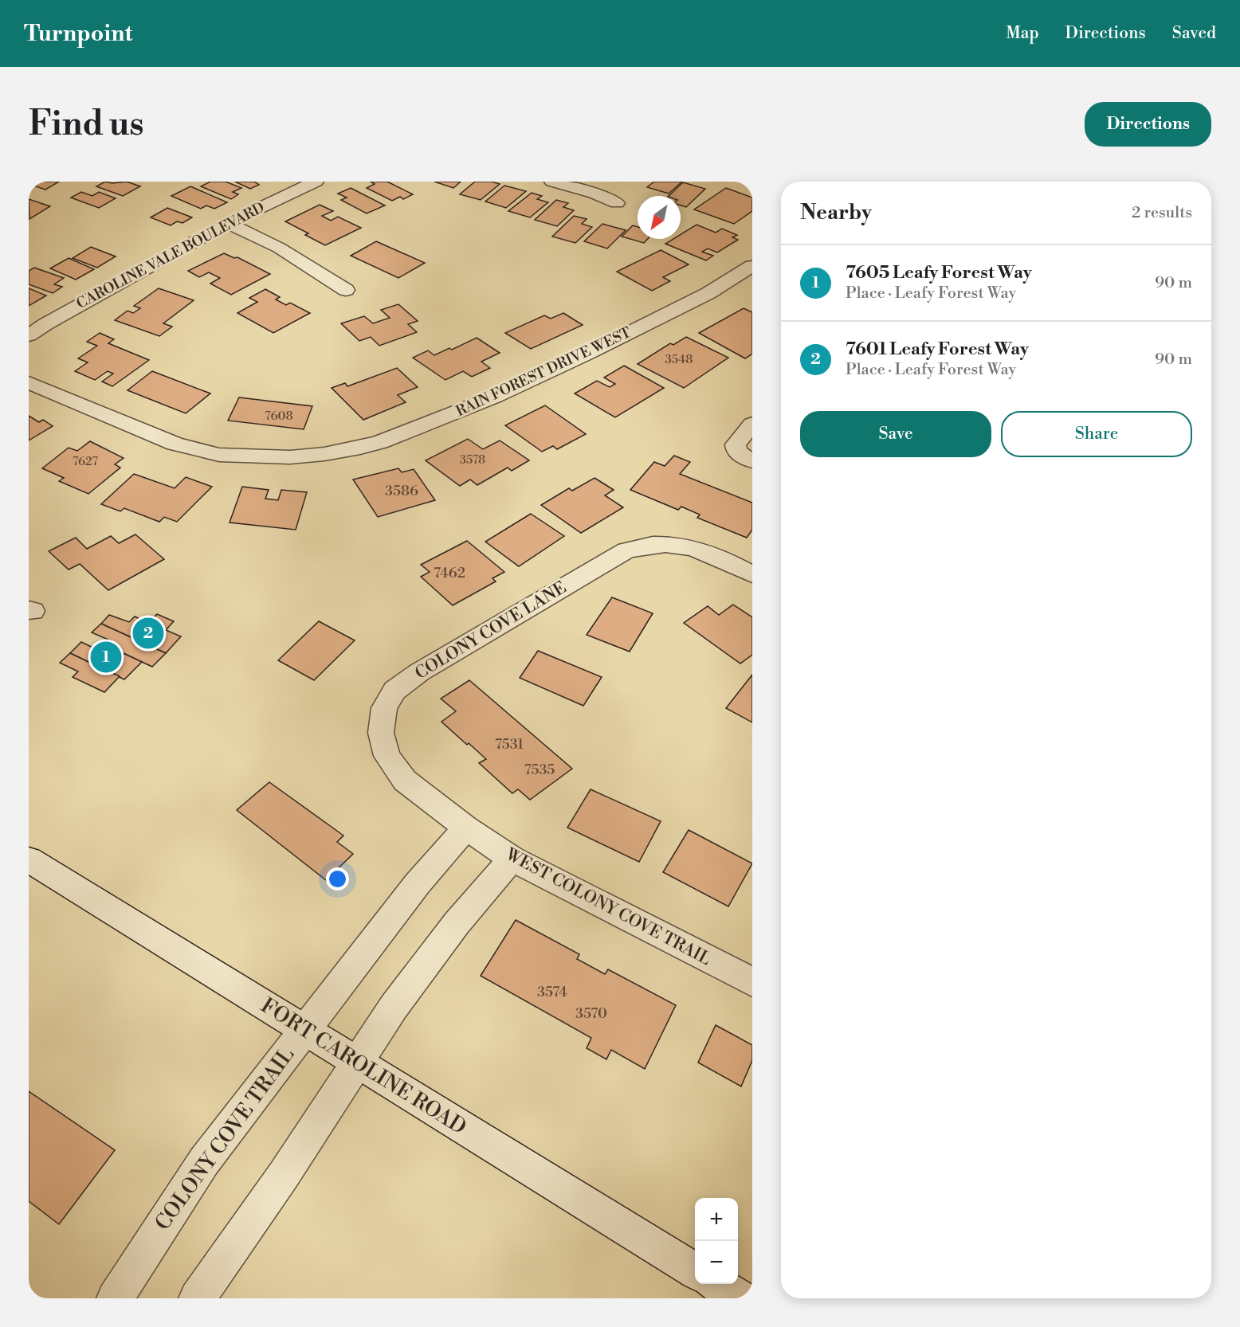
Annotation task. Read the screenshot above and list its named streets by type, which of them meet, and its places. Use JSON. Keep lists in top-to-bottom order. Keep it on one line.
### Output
{"streets":{"street":["CAROLINE VALE BOULEVARD","RAIN FOREST DRIVE WEST","COLONY COVE LANE","WEST COLONY COVE TRAIL","FORT CAROLINE ROAD","COLONY COVE TRAIL"]},"crossings":[["COLONY COVE LANE","WEST COLONY COVE TRAIL"],["COLONY COVE LANE","COLONY COVE TRAIL"],["WEST COLONY COVE TRAIL","COLONY COVE TRAIL"],["FORT CAROLINE ROAD","COLONY COVE TRAIL"]],"house_numbers":["3548","7608","3578","7627","3586","7462","7531","7535","3574","3570"],"north":"bottom left","page":{"header":"Turnpoint","nav":["Map","Directions","Saved"],"buttons":["Directions",["Save","Share"]],"title":"Find us","heading":["Nearby","2 results"],"list":[{"mark":"1","name":"7605 Leafy Forest Way","note":"Place · Leafy Forest Way","value":"90 m"},{"mark":"2","name":"7601 Leafy Forest Way","note":"Place · Leafy Forest Way","value":"90 m"}],"pins":["2","1"],"map_buttons":["+","−"]}}
